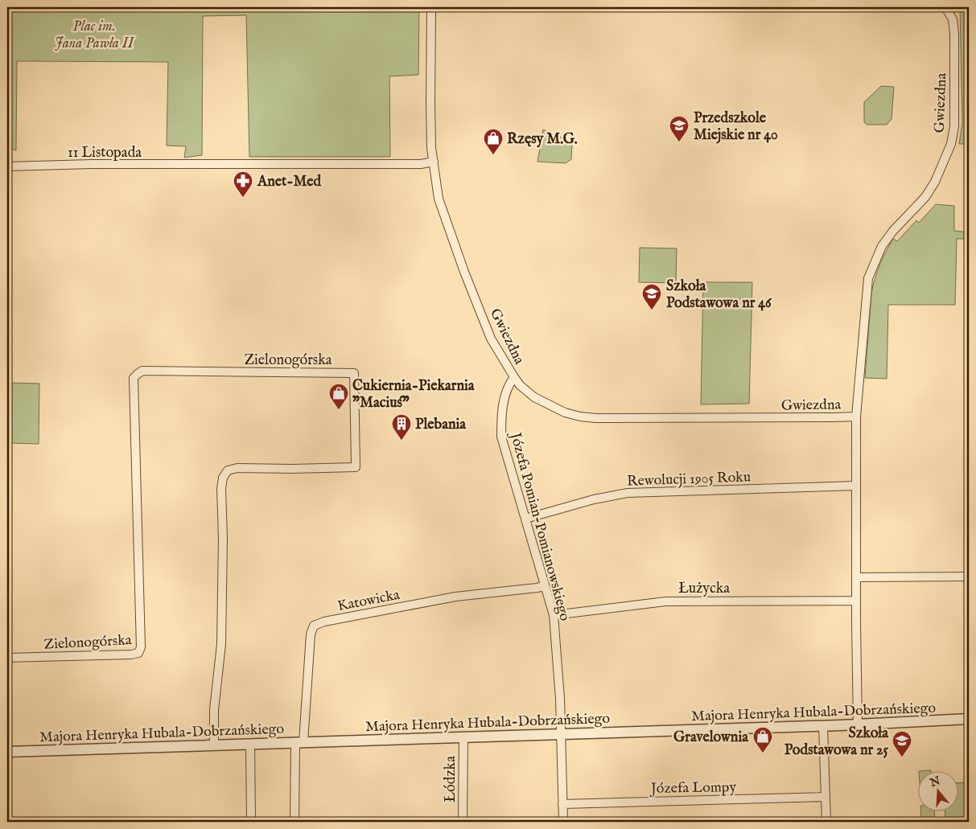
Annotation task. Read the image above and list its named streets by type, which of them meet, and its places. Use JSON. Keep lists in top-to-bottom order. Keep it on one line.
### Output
{"streets":{"street":["Gwiezdna","11 Listopada","Zielonogórska","Rewolucji 1905 Roku","Józefa Pomian-Pomianowskiego","Łużycka","Katowicka","Majora Henryka Hubala-Dobrzańskiego","Łódzka","Józefa Lompy"]},"crossings":[["Gwiezdna","11 Listopada"],["Gwiezdna","Rewolucji 1905 Roku"],["Gwiezdna","Józefa Pomian-Pomianowskiego"],["Gwiezdna","Łużycka"],["Gwiezdna","Majora Henryka Hubala-Dobrzańskiego"],["Zielonogórska","Majora Henryka Hubala-Dobrzańskiego"],["Rewolucji 1905 Roku","Józefa Pomian-Pomianowskiego"],["Józefa Pomian-Pomianowskiego","Łużycka"],["Józefa Pomian-Pomianowskiego","Katowicka"],["Józefa Pomian-Pomianowskiego","Majora Henryka Hubala-Dobrzańskiego"],["Józefa Pomian-Pomianowskiego","Józefa Lompy"],["Katowicka","Majora Henryka Hubala-Dobrzańskiego"],["Majora Henryka Hubala-Dobrzańskiego","Łódzka"]],"parks":["Plac im. Jana Pawła II"],"places":{"school or university":["Przedszkole Miejskie nr 40","Szkoła Podstawowa nr 46","Szkoła Podstawowa nr 25"],"shop":["Rzęsy M.G.","Cukiernia-Piekarnia \"Maciuś\"","Gravelownia"],"pharmacy":["Anet-Med"],"building":["Plebania"]},"north":"top"}
